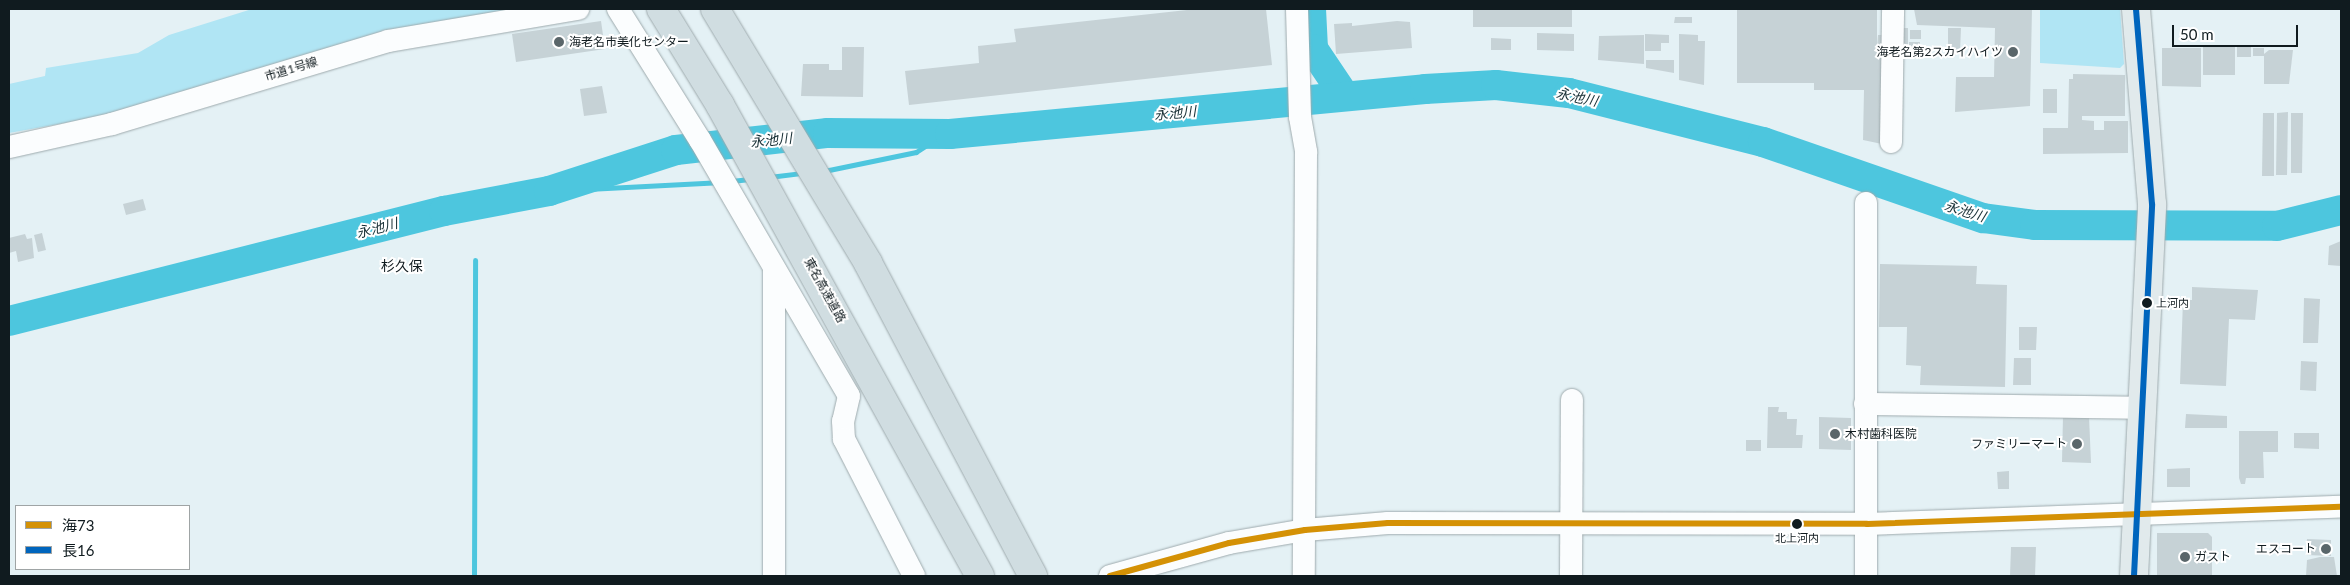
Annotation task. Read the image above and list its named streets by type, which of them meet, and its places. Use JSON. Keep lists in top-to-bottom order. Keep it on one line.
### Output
{"streets":{"highway":["東名高速道路"],"street":["市道1号線"]},"districts":["杉久保"],"water":["永池川"],"places":["海老名市美化センター","海老名第2スカイハイツ","上河内","木村歯科医院","ファミリーマート","北上河内","エスコート","ガスト"],"lines":["transit line 長16","transit line 海73"],"legend":["海73","長16"],"scale_bar":"50 m"}
